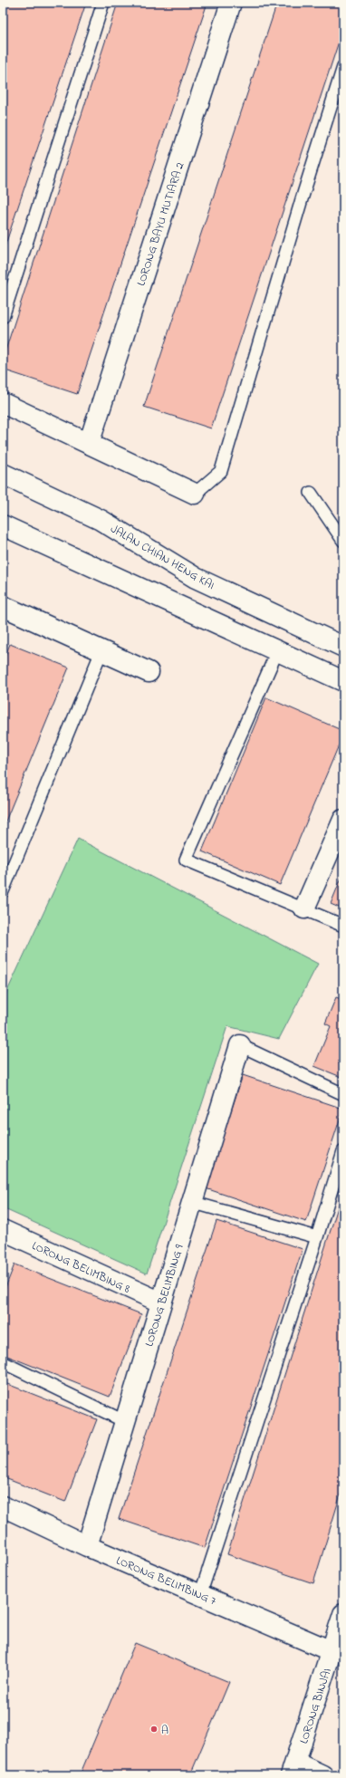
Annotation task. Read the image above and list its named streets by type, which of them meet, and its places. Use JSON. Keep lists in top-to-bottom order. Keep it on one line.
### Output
{"streets":{"street":["LORONG BAYU MUTIARA 2","JALAN CHIAN HENG KAI","LORONG BELIMBING 8","LORONG BELIMBING 9","LORONG BELIMBING 7","LORONG BINJAI"]},"crossings":[["LORONG BELIMBING 8","LORONG BELIMBING 9"],["LORONG BELIMBING 9","LORONG BELIMBING 7"],["LORONG BELIMBING 7","LORONG BINJAI"]],"places":["A"]}
